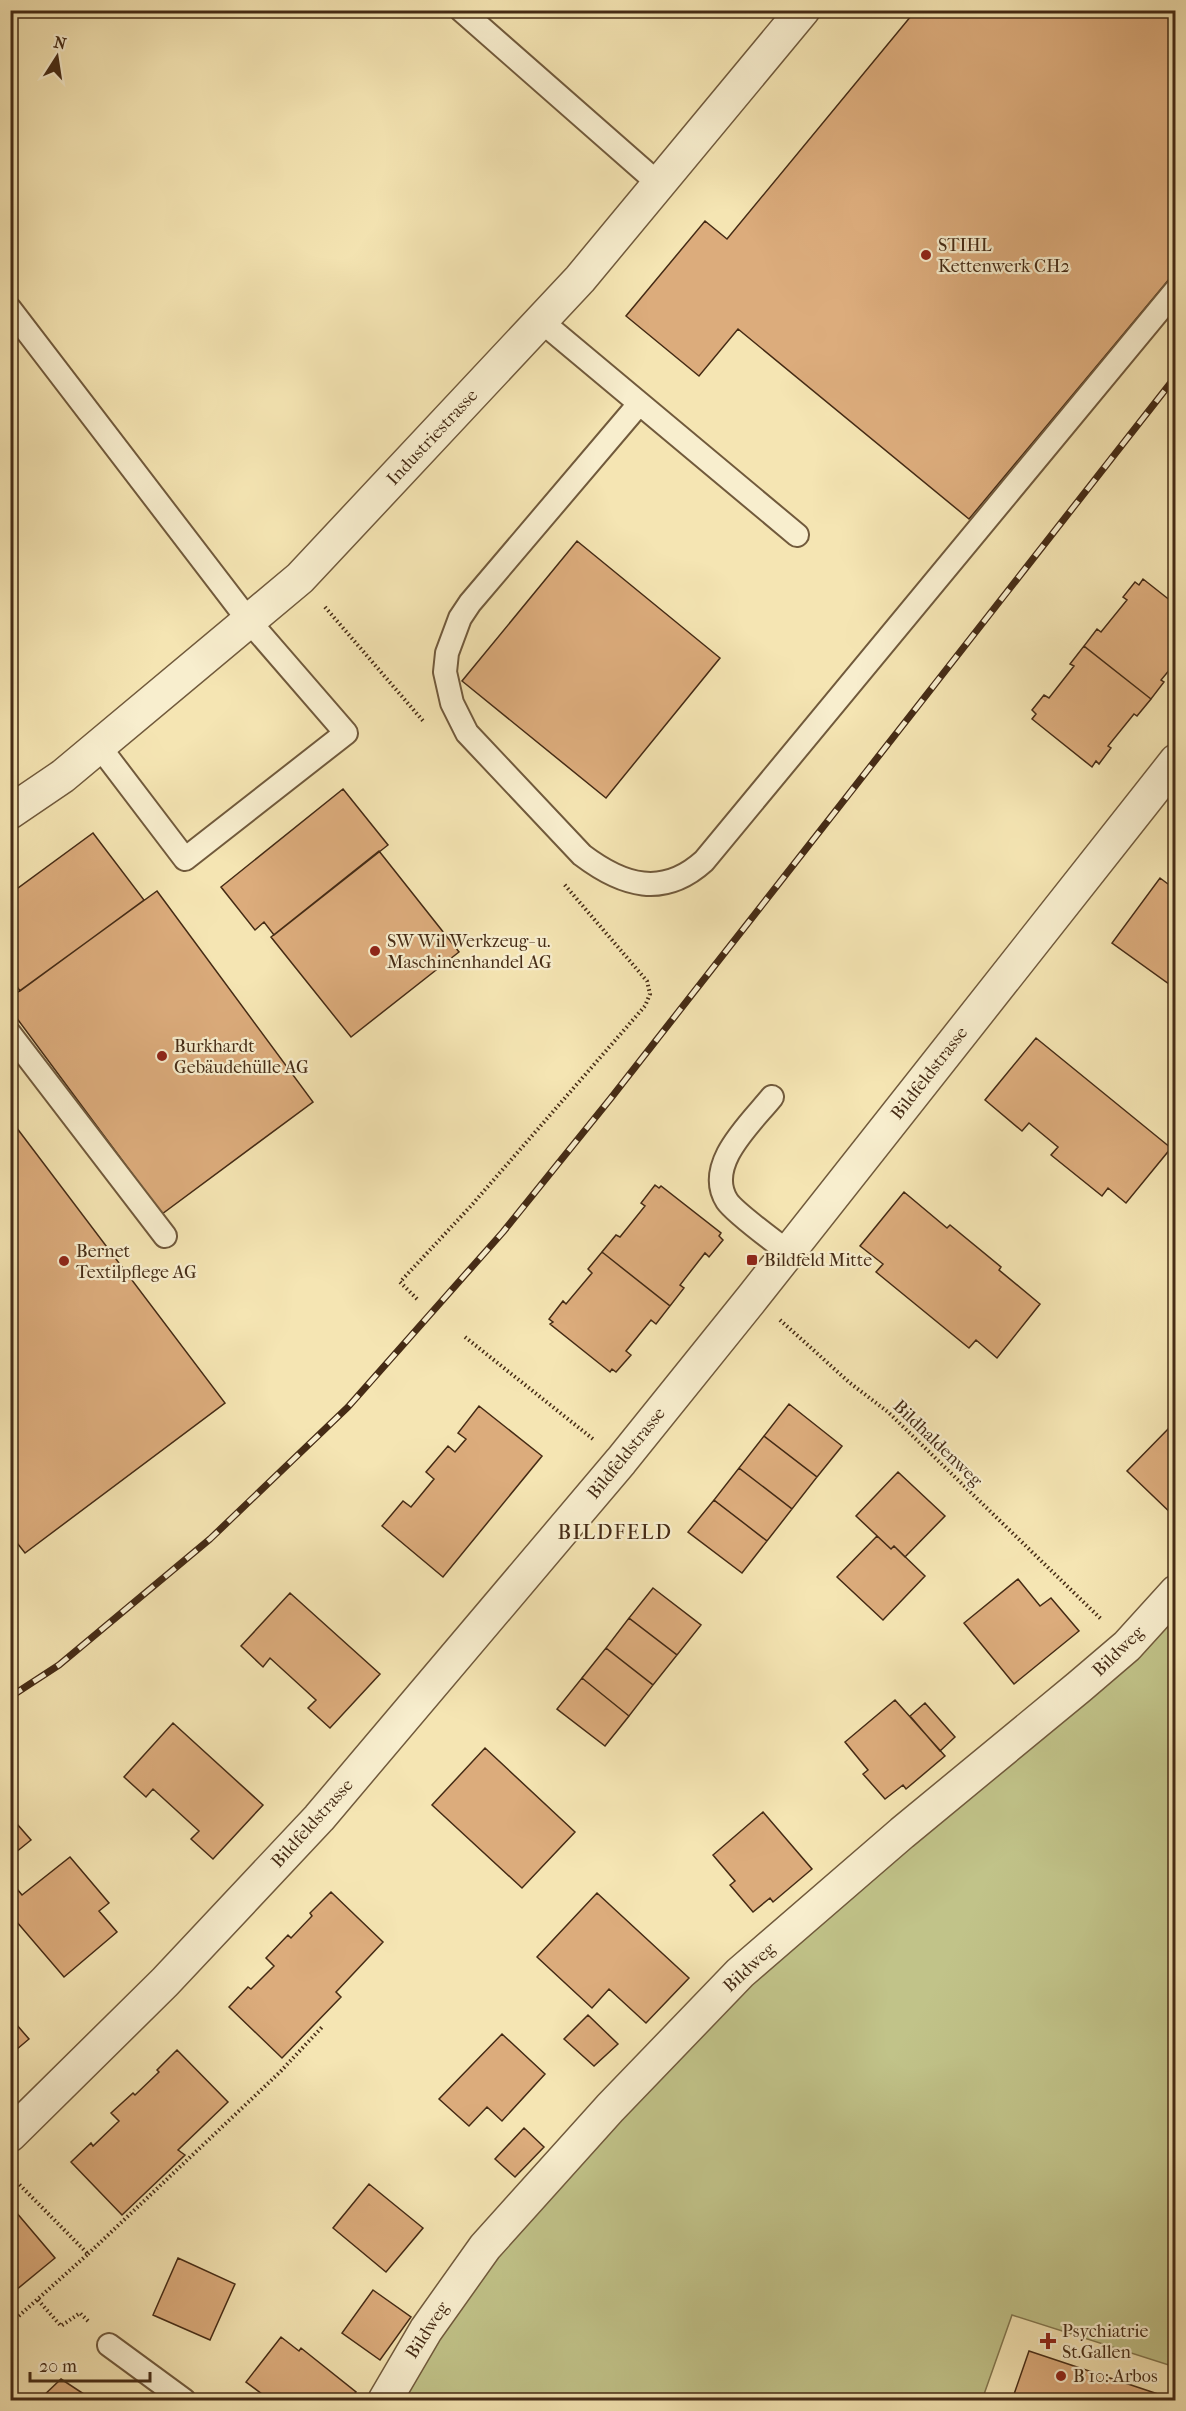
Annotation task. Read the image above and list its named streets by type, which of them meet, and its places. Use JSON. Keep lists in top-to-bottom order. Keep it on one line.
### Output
{"streets":{"street":["Industriestrasse","Bildfeldstrasse","Bildweg"],"path":["Bildhaldenweg"]},"crossings":[["Bildfeldstrasse","Bildhaldenweg"]],"districts":["BILDFELD"],"places":{"other":["STIHL Kettenwerk CH2","SW Wil Werkzeug- u. Maschinenhandel AG","Burkhardt Gebäudehülle AG","Bernet Textilpflege AG","B 10: Arbos"],"transit":["Bildfeld Mitte"],"health":["Psychiatrie St.Gallen"]},"scale_bar":"20 m","north":"top"}
